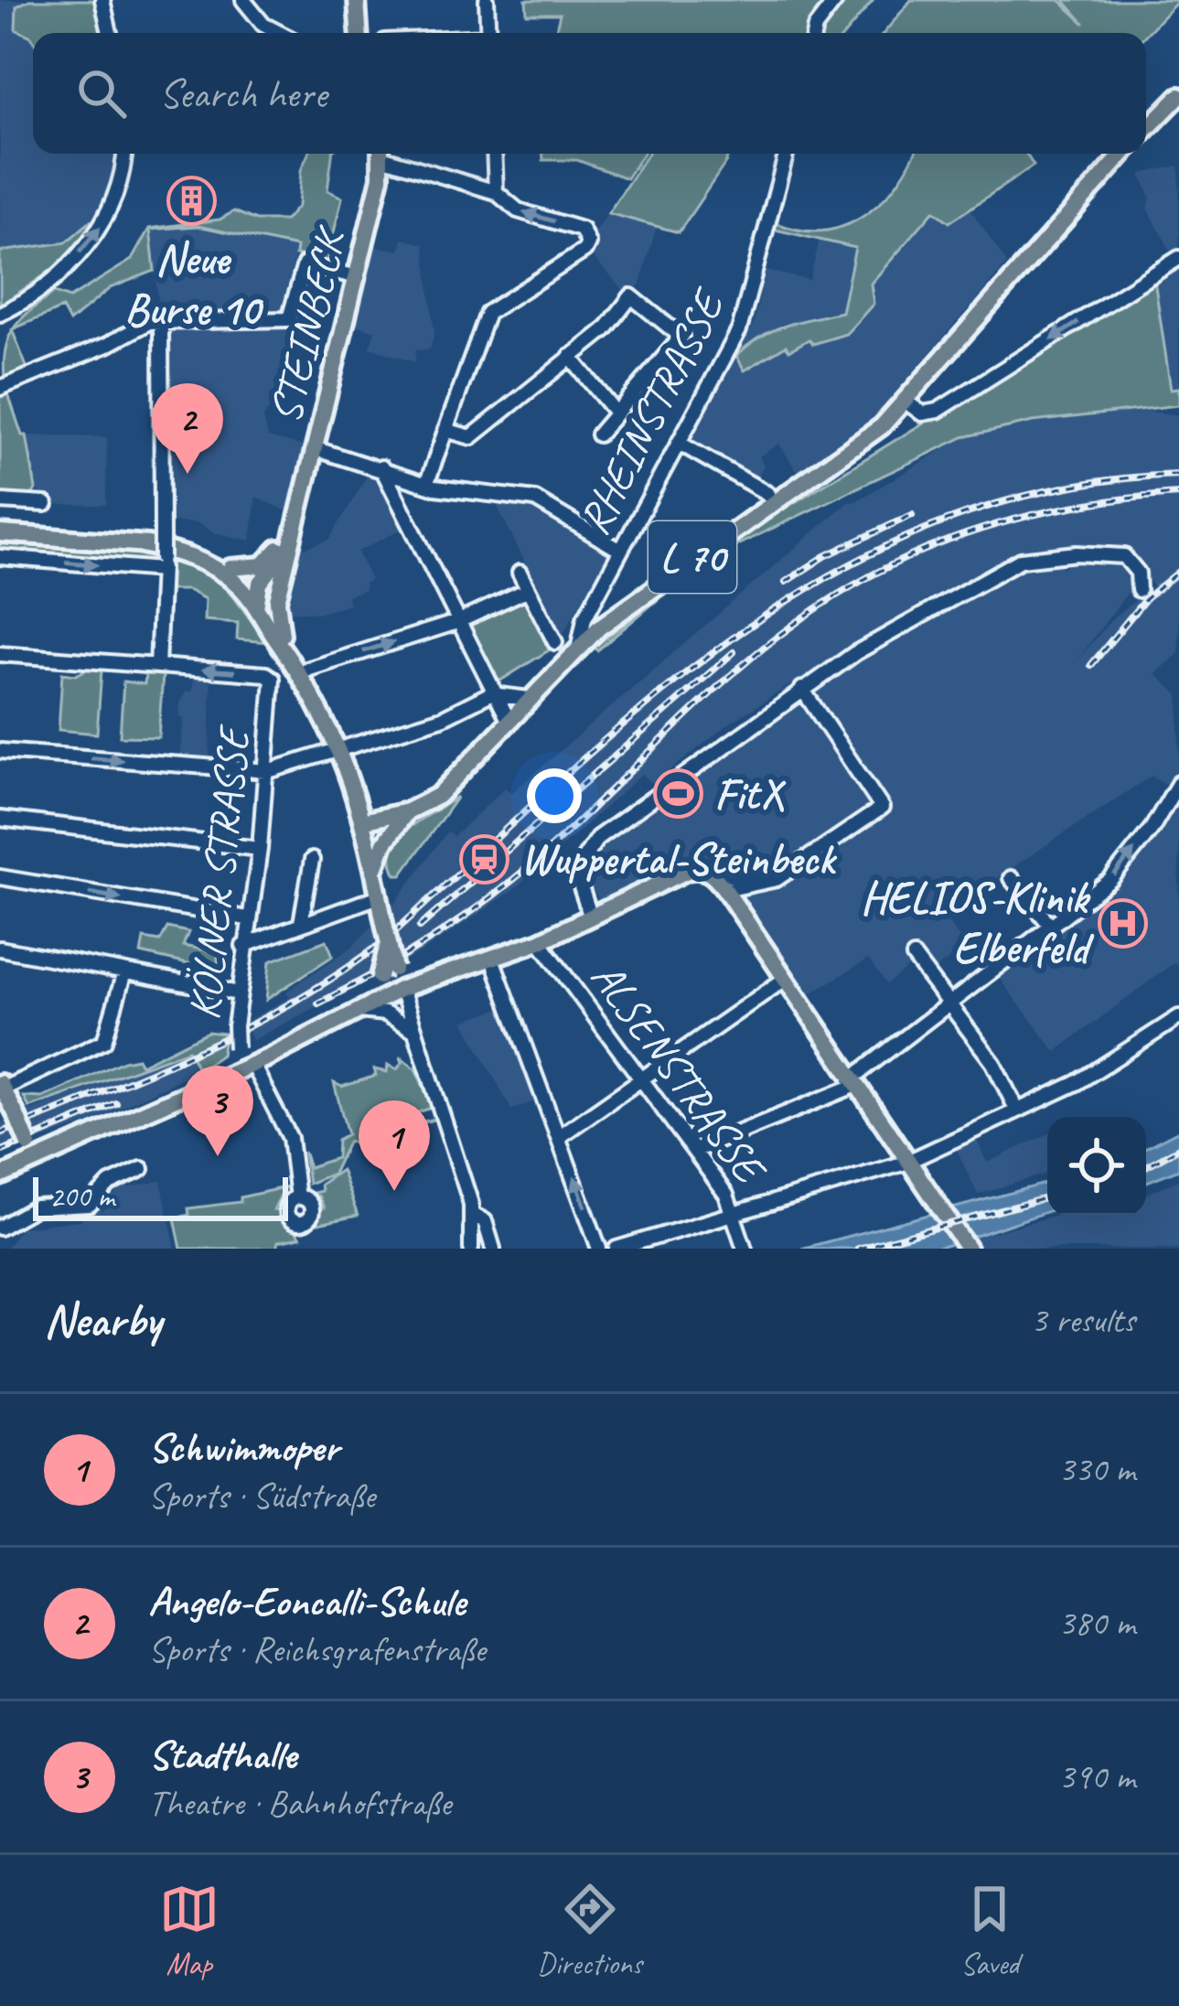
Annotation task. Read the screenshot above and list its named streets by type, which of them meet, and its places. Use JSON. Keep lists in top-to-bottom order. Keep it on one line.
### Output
{"streets":{"main road":["STEINBECK","L 70"],"street":["RHEINSTRASSE","KÖLNER STRASSE","ALSENSTRASSE"]},"crossings":[["RHEINSTRASSE","L 70"]],"places":{"building":["Neue Burse 10"],"sports":["FitX"],"station":["Wuppertal-Steinbeck"],"hospital":["HELIOS-Klinik Elberfeld"]},"scale_bar":"200 m","page":{"search":"Search here","pins":["2","3","1"],"scale":"200 m","heading":["Nearby","3 results"],"list":[{"mark":"1","name":"Schwimmoper","note":"Sports · Südstraße","value":"330 m"},{"mark":"2","name":"Angelo-Eoncalli-Schule","note":"Sports · Reichsgrafenstraße","value":"380 m"},{"mark":"3","name":"Stadthalle","note":"Theatre · Bahnhofstraße","value":"390 m"}],"nav":["Map","Directions","Saved"]}}
